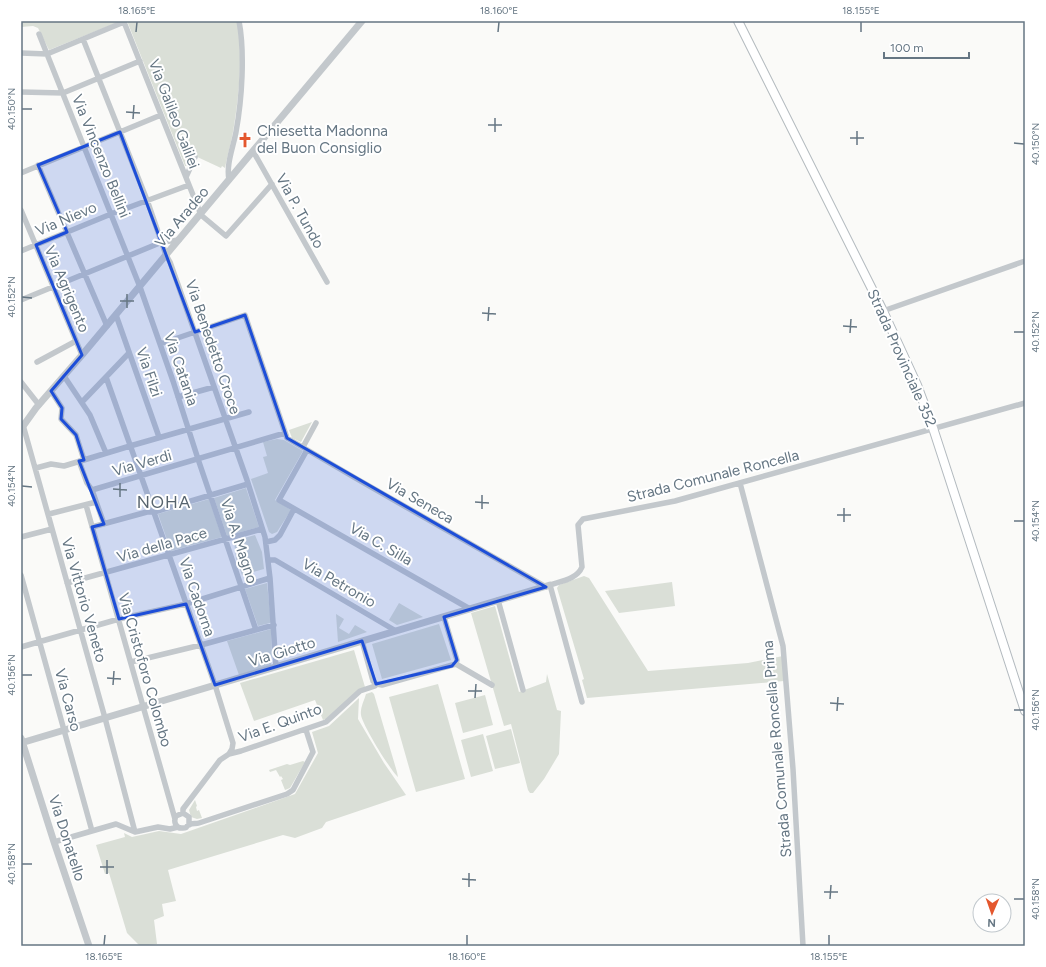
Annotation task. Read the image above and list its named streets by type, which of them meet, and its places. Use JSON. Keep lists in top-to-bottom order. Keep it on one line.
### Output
{"streets":{"main road":["Strada Provinciale 352"],"street":["Via Galileo Galilei","Via Vincenzo Bellini","Via P. Tundo","Via Aradeo","Via Nievo","Via Agrigento","Via Benedetto Croce","Via Catania","Via Filzi","Via Verdi","Strada Comunale Roncella","Via Seneca","Via A. Magno","Via C. Silla","Via della Pace","Via Petronio","Via Cadorna","Via Vittorio Veneto","Via Giotto","Via Cristoforo Colombo","Via Carso","Via E. Quinto","Strada Comunale Roncella Prima","Via Donatello"]},"crossings":[["Via Galileo Galilei","Via Aradeo"],["Via Galileo Galilei","Via Nievo"],["Via Vincenzo Bellini","Via Aradeo"],["Via Vincenzo Bellini","Via Nievo"],["Via Vincenzo Bellini","Via Catania"],["Via P. Tundo","Via Aradeo"],["Via Aradeo","Via Agrigento"],["Via Aradeo","Via Benedetto Croce"],["Via Aradeo","Via Catania"],["Via Aradeo","Via Filzi"],["Via Aradeo","Via Vittorio Veneto"],["Via Nievo","Via Agrigento"],["Via Nievo","Via Benedetto Croce"],["Via Benedetto Croce","Via Verdi"],["Via Benedetto Croce","Via della Pace"],["Via Benedetto Croce","Via Petronio"],["Via Benedetto Croce","Via Giotto"],["Strada Provinciale 352","Strada Comunale Roncella"],["Via Catania","Via Verdi"],["Via Catania","Via A. Magno"],["Via Verdi","Via Seneca"],["Via Verdi","Via A. Magno"],["Via Verdi","Via Cadorna"],["Strada Comunale Roncella","Via Seneca"],["Strada Comunale Roncella","Via Giotto"],["Strada Comunale Roncella","Strada Comunale Roncella Prima"],["Via Seneca","Via C. Silla"],["Via Seneca","Via Giotto"],["Via A. Magno","Via della Pace"],["Via C. Silla","Via Giotto"],["Via della Pace","Via Cadorna"],["Via della Pace","Via Vittorio Veneto"],["Via della Pace","Via Cristoforo Colombo"],["Via Petronio","Via Giotto"],["Via Cadorna","Via Giotto"],["Via Cadorna","Via E. Quinto"],["Via Vittorio Veneto","Via Giotto"],["Via Giotto","Via Cristoforo Colombo"],["Via Giotto","Via Carso"],["Via Giotto","Via Donatello"]],"districts":["NOHA"],"places":{"church":["Chiesetta Madonna del Buon Consiglio"]},"scale_bar":"100 m","north":"bottom","coordinates":["18.165°E","18.160°E","18.155°E","40.150°N","40.152°N","40.154°N","40.156°N","40.158°N"]}
